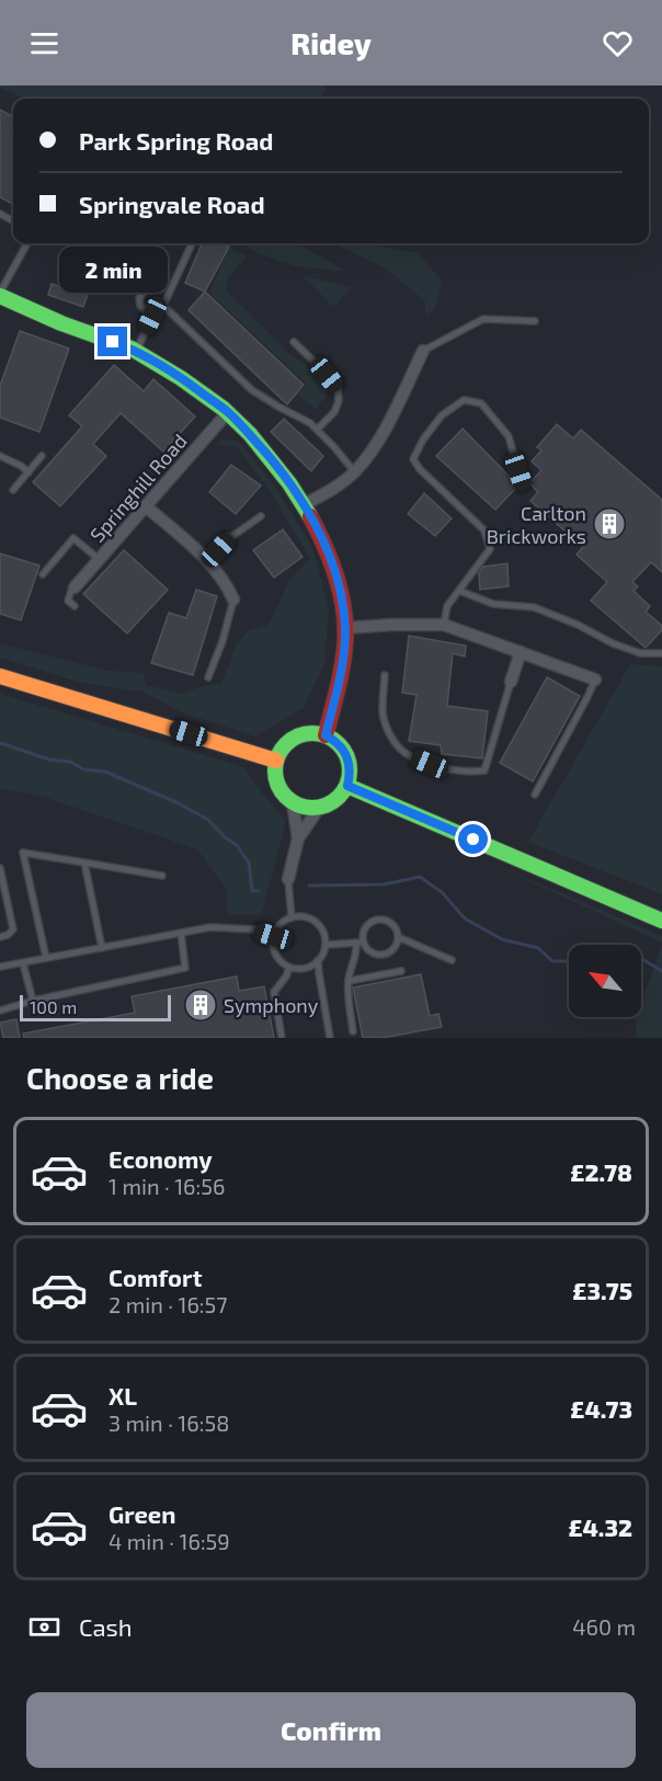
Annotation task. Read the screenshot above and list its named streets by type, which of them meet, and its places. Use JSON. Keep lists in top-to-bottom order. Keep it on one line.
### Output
{"streets":{"street":["Springhill Road"]},"places":{"building":["Carlton Brickworks","Symphony"]},"scale_bar":"100 m","north":"top left","page":{"header":"Ridey","banner":["Park Spring Road","Springvale Road"],"bubble":"2 min","scale":"100 m","heading":"Choose a ride","list":[{"name":"Economy","note":"1 min · 16:56","value":"£2.78"},{"name":"Comfort","note":"2 min · 16:57","value":"£3.75"},{"name":"XL","note":"3 min · 16:58","value":"£4.73"},{"name":"Green","note":"4 min · 16:59","value":"£4.32"}],"pay":["Cash","460 m"],"buttons":"Confirm"}}
